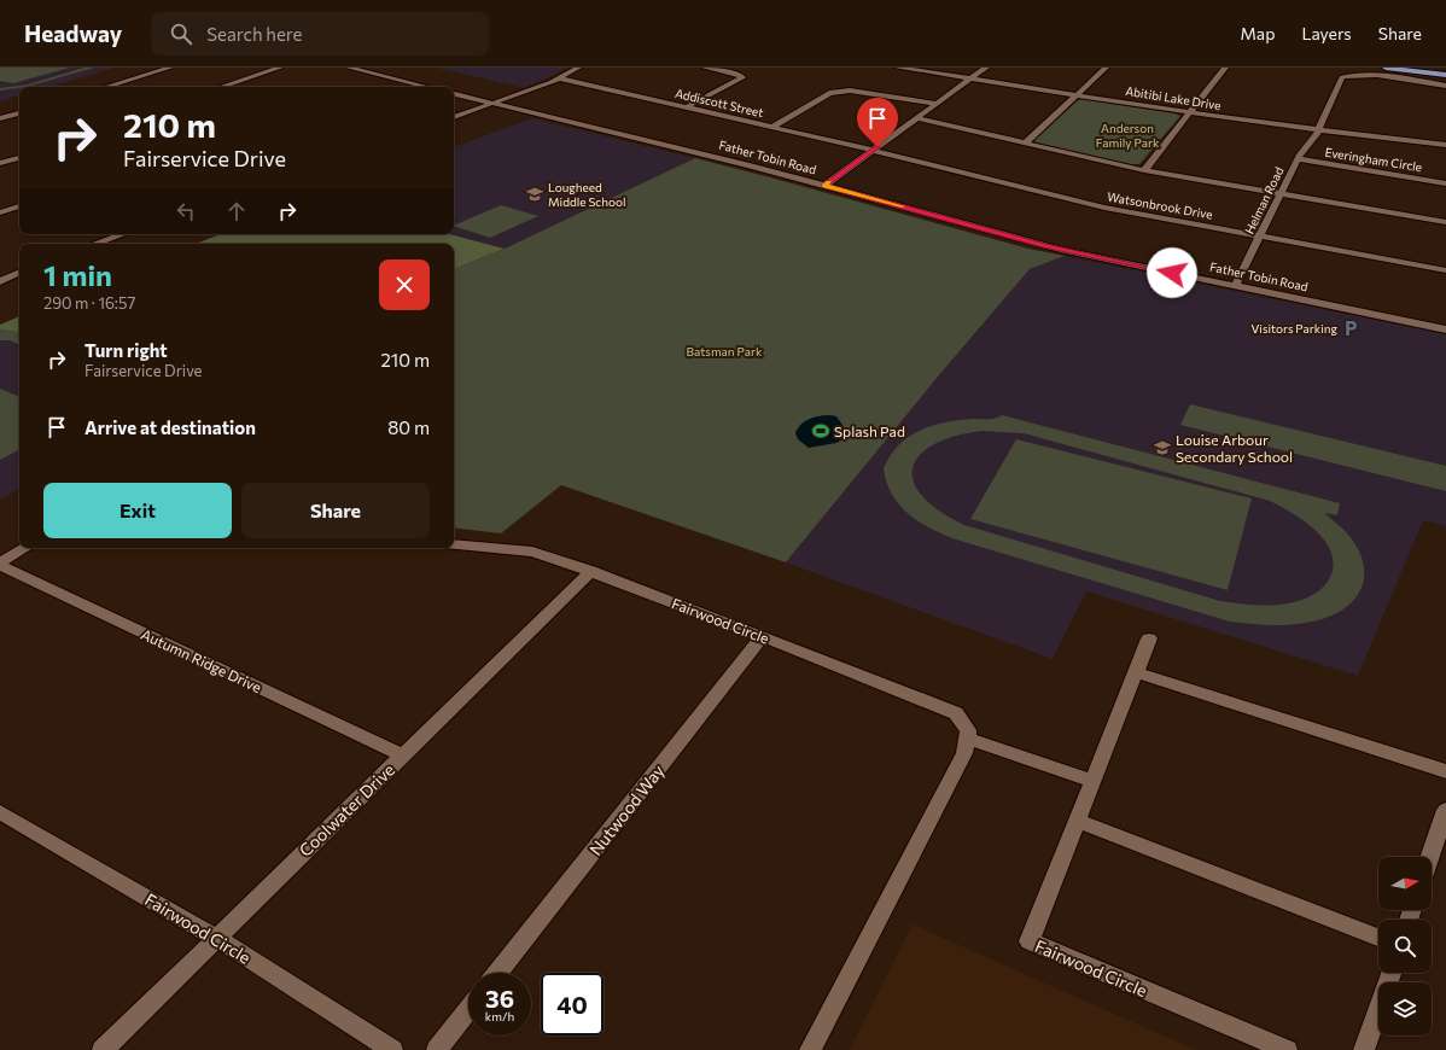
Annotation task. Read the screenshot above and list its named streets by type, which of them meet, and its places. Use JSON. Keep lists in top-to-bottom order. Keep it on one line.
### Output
{"streets":{"street":["Abitibi Lake Drive","Addiscott Street","Father Tobin Road","Everingham Circle","Helman Road","Watsonbrook Drive","Fairwood Circle","Autumn Ridge Drive","Coolwater Drive","Nutwood Way"]},"crossings":[["Abitibi Lake Drive","Everingham Circle"],["Abitibi Lake Drive","Helman Road"],["Addiscott Street","Watsonbrook Drive"],["Father Tobin Road","Helman Road"],["Everingham Circle","Helman Road"],["Helman Road","Watsonbrook Drive"],["Fairwood Circle","Coolwater Drive"],["Fairwood Circle","Nutwood Way"],["Autumn Ridge Drive","Coolwater Drive"]],"parks":["Anderson Family Park","Batsman Park"],"places":{"school or university":["Lougheed Middle School","Louise Arbour Secondary School"],"parking":["Visitors Parking"],"sports":["Splash Pad"]},"north":"right","page":{"header":"Headway","search":"Search here","nav":["Map","Layers","Share"],"turn":["210 m","Fairservice Drive"],"heading":["1 min","290 m · 16:57"],"list":[{"name":"Turn right","note":"Fairservice Drive","value":"210 m"},{"name":"Arrive at destination","value":"80 m"}],"buttons":["Exit","Share"],"speed":"36 km/h","limit":"40"}}
